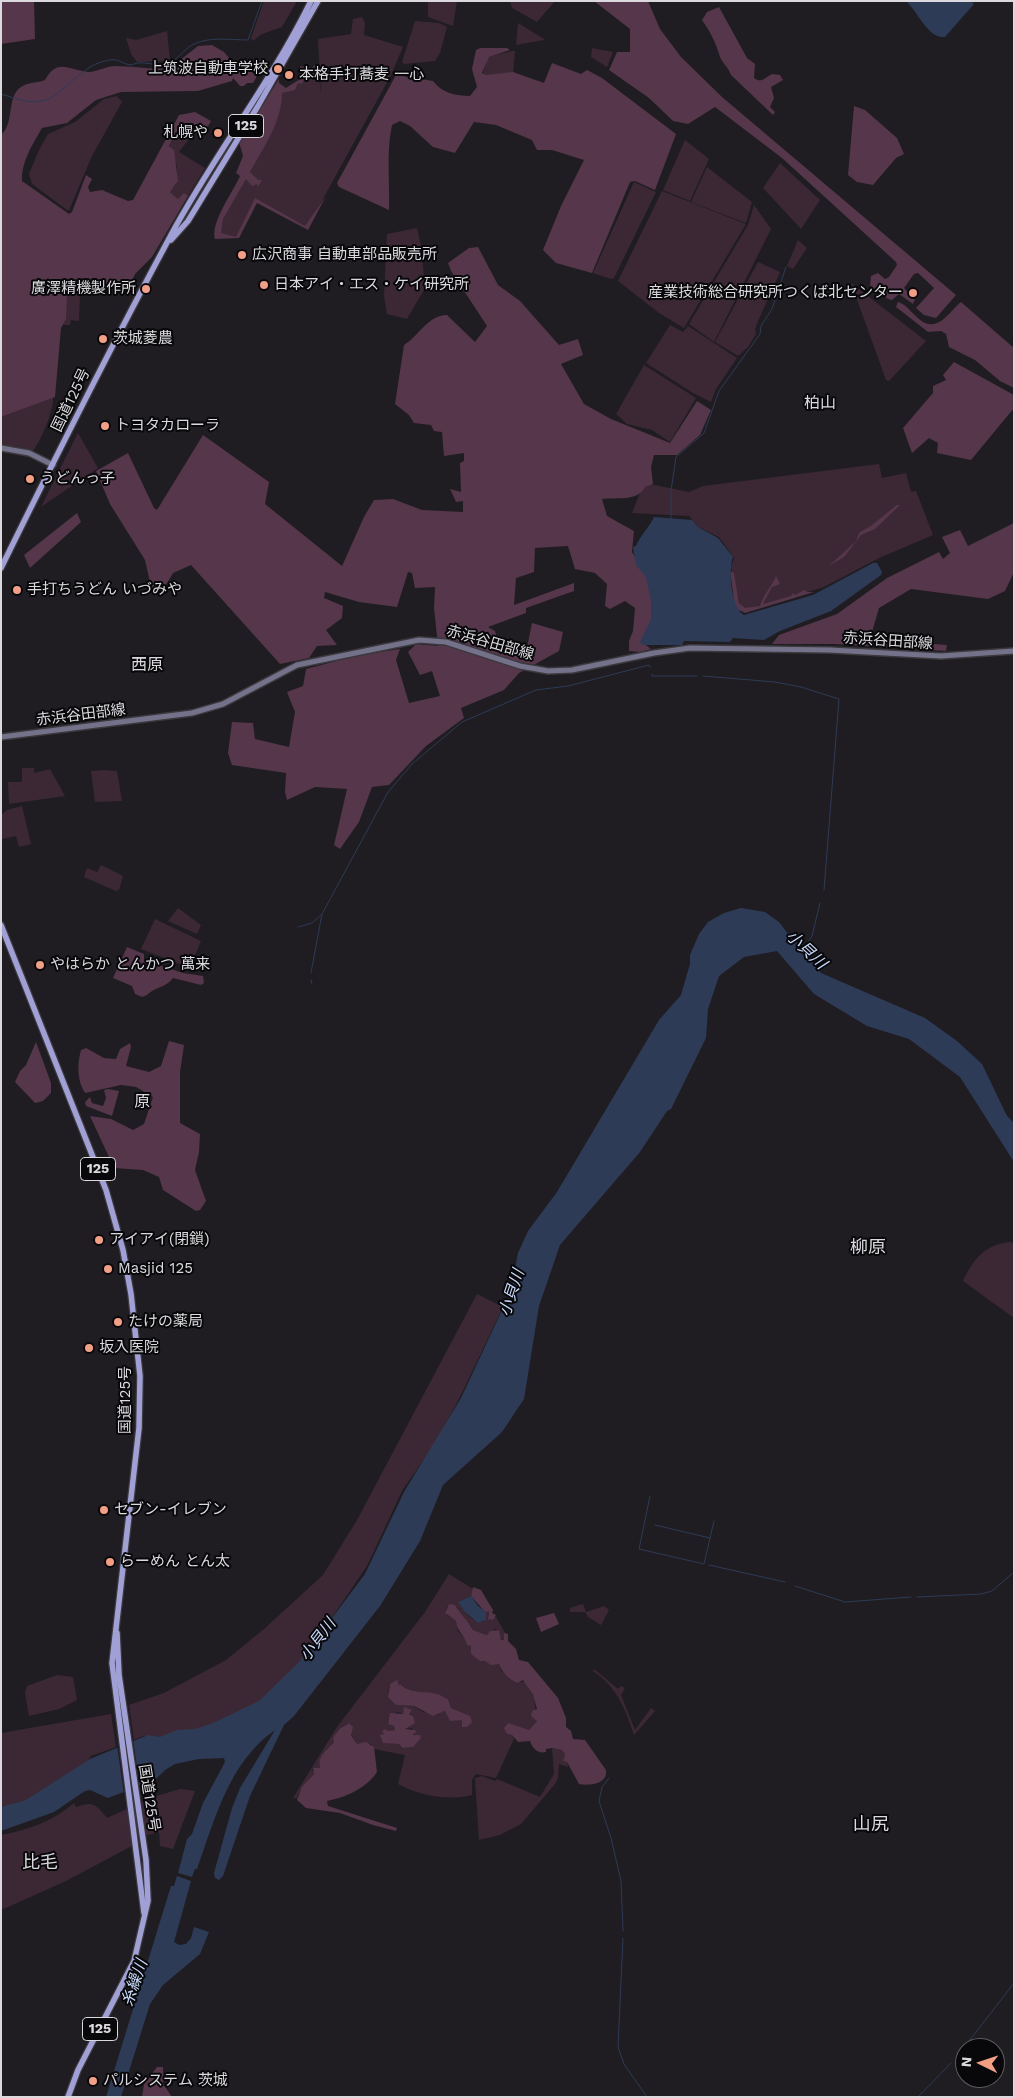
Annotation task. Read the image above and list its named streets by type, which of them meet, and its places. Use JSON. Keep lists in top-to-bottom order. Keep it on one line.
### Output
{"streets":{"highway":["125","国道125号"],"main road":["赤浜谷田部線"]},"crossings":[["125","国道125号"]],"districts":["柏山","西原","原","柳原","山尻","比毛"],"water":["小貝川","糸繰川"],"places":["上筑波自動車学校","本格手打蕎麦 一心","札幌や","広沢商事 自動車部品販売所","日本アイ・エス・ケイ研究所","廣澤精機製作所","産業技術総合研究所つくば北センター","茨城菱農","トヨタカローラ","うどんっ子","手打ちうどん いづみや","やはらか とんかつ 萬来","アイアイ(閉鎖)","Masjid 125","たけの薬局","坂入医院","セブン-イレブン","らーめん とん太","パルシステム 茨城"],"north":"left"}
